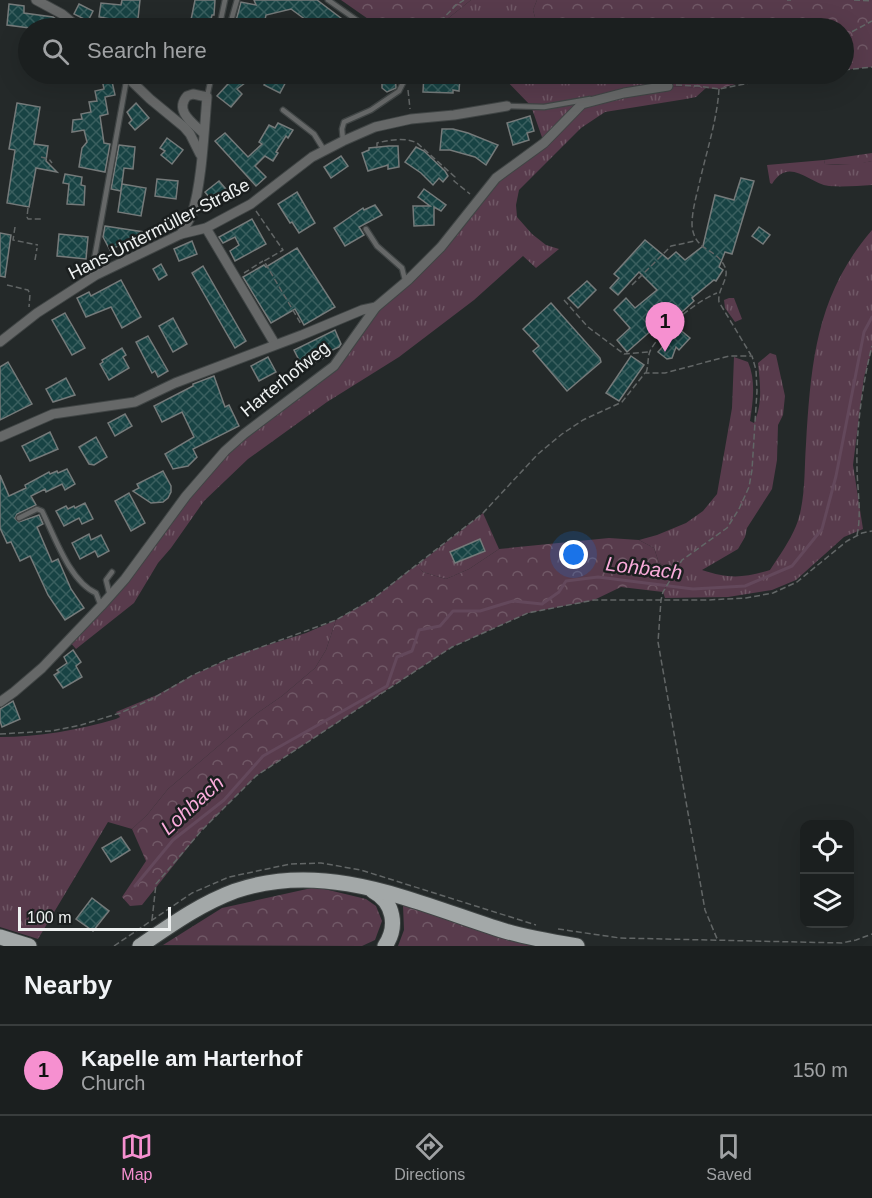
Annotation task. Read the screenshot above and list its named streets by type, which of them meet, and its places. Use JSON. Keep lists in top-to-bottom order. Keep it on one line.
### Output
{"streets":{"street":["Hans-Untermüller-Straße","Harterhofweg"]},"water":["Lohbach"],"scale_bar":"100 m","page":{"search":"Search here","pins":"1","scale":"100 m","heading":"Nearby","list":[{"mark":"1","name":"Kapelle am Harterhof","note":"Church","value":"150 m"}],"nav":["Map","Directions","Saved"]}}
